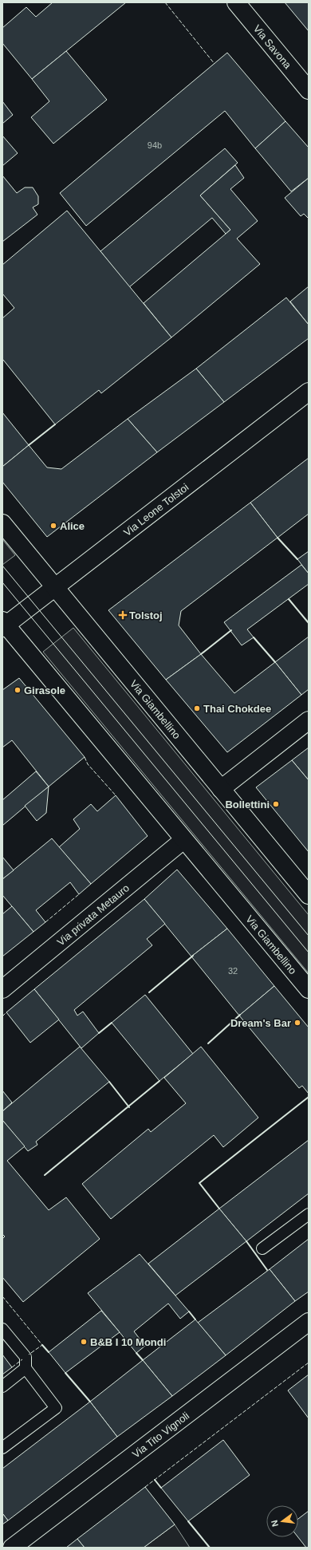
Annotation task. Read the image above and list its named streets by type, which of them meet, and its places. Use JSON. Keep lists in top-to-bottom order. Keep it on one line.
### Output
{"streets":{"street":["Via Savona","Via Leone Tolstoi","Via Giambellino","Via privata Metauro","Via Tito Vignoli"]},"crossings":[["Via Leone Tolstoi","Via Giambellino"],["Via Giambellino","Via privata Metauro"]],"places":{"other":["Alice","Girasole","Thai Chokdee","Bollettini","Dream's Bar","B&B I 10 Mondi"],"health":["Tolstoj"]},"house_numbers":["94b","32"],"north":"left"}
